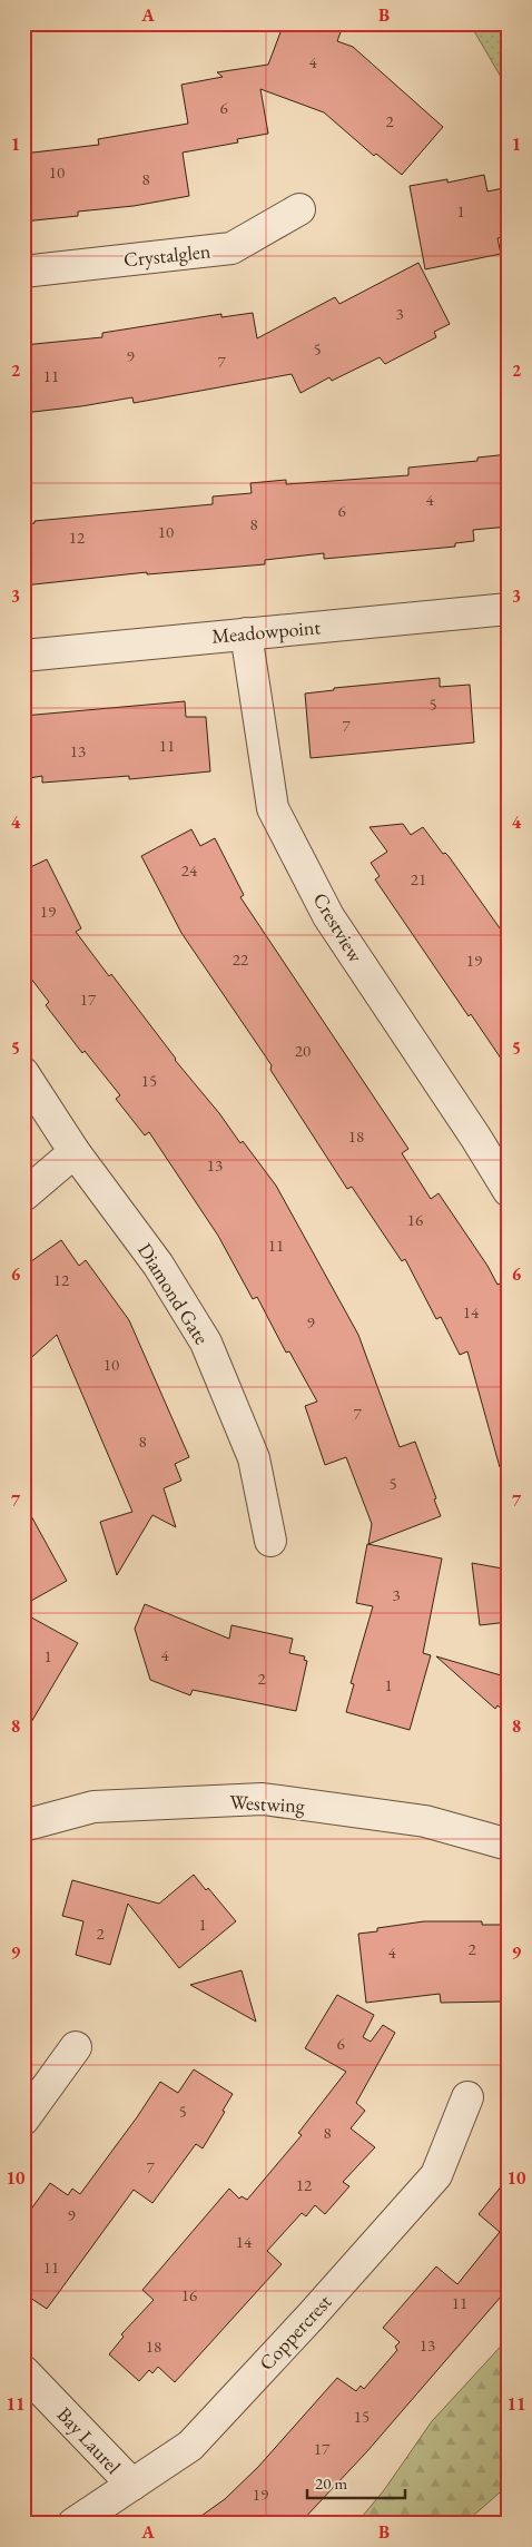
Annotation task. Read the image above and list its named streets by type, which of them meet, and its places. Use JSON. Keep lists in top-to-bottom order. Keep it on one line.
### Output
{"streets":{"street":["Crystalglen","Meadowpoint","Crestview","Diamond Gate","Westwing","Coppercrest","Bay Laurel"]},"crossings":[["Meadowpoint","Crestview"],["Coppercrest","Bay Laurel"]],"house_numbers":["4","6","2","10","8","1","3","5","9","7","11","4","6","8","10","12","5","7","11","13","24","21","19","22","19","17","20","15","18","13","16","11","12","14","9","10","7","8","5","3","4","1","2","1","1","2","2","4","6","5","8","7","12","9","14","11","16","11","13","18","15","17","19"],"scale_bar":"20 m","grid":{"columns":["A","B"],"rows":["1","2","3","4","5","6","7","8","9","10","11"]}}
